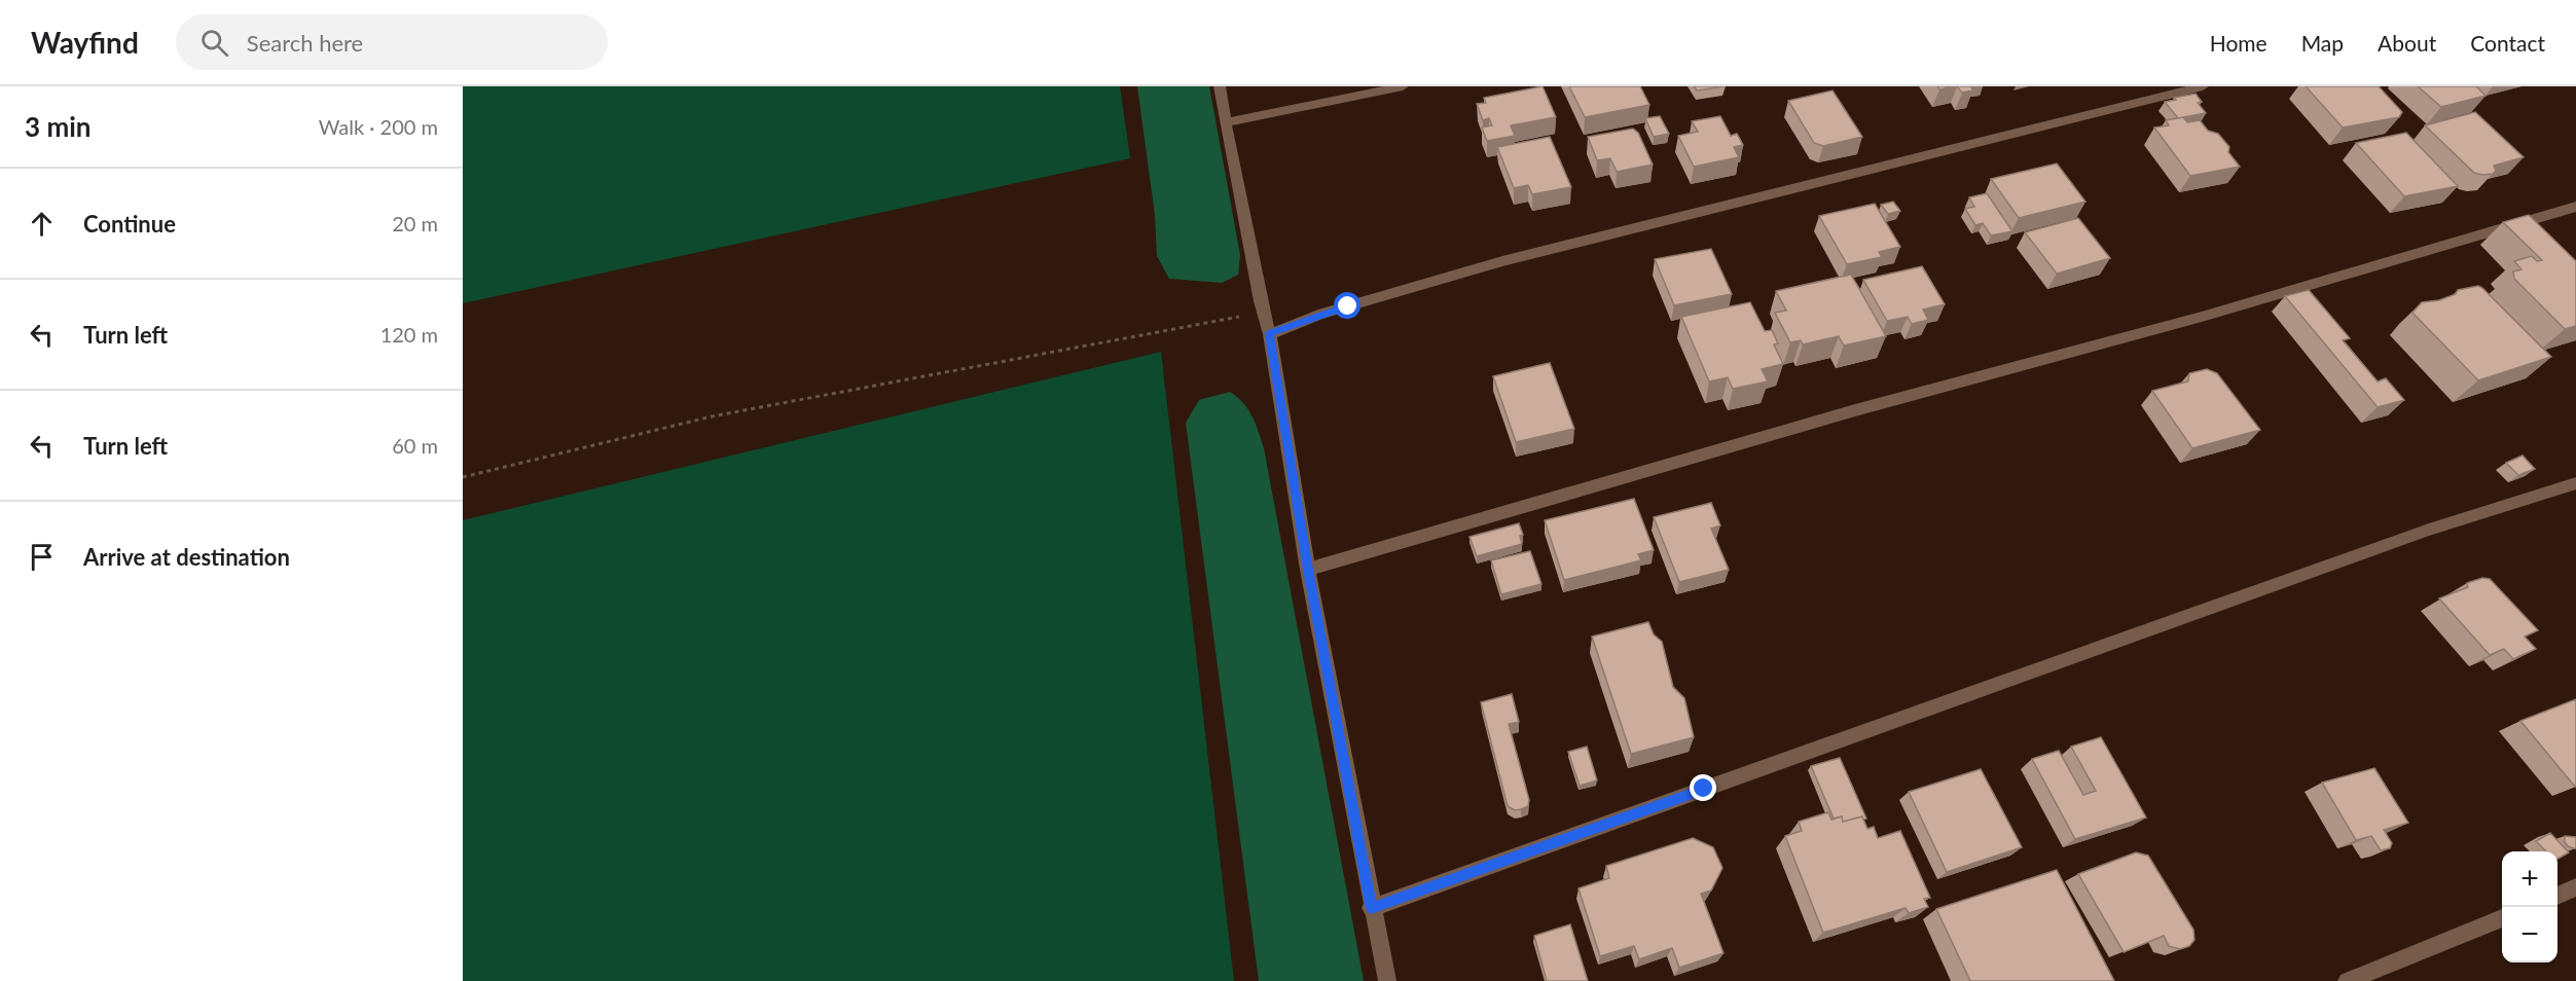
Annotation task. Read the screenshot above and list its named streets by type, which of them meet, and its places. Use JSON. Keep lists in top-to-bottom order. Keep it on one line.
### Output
{"page":{"header":"Wayfind","search":"Search here","nav":["Home","Map","About","Contact"],"heading":["3 min","Walk · 200 m"],"list":[["Continue","20 m"],["Turn left","120 m"],["Turn left","60 m"],"Arrive at destination"],"map_buttons":["+","−"]}}
